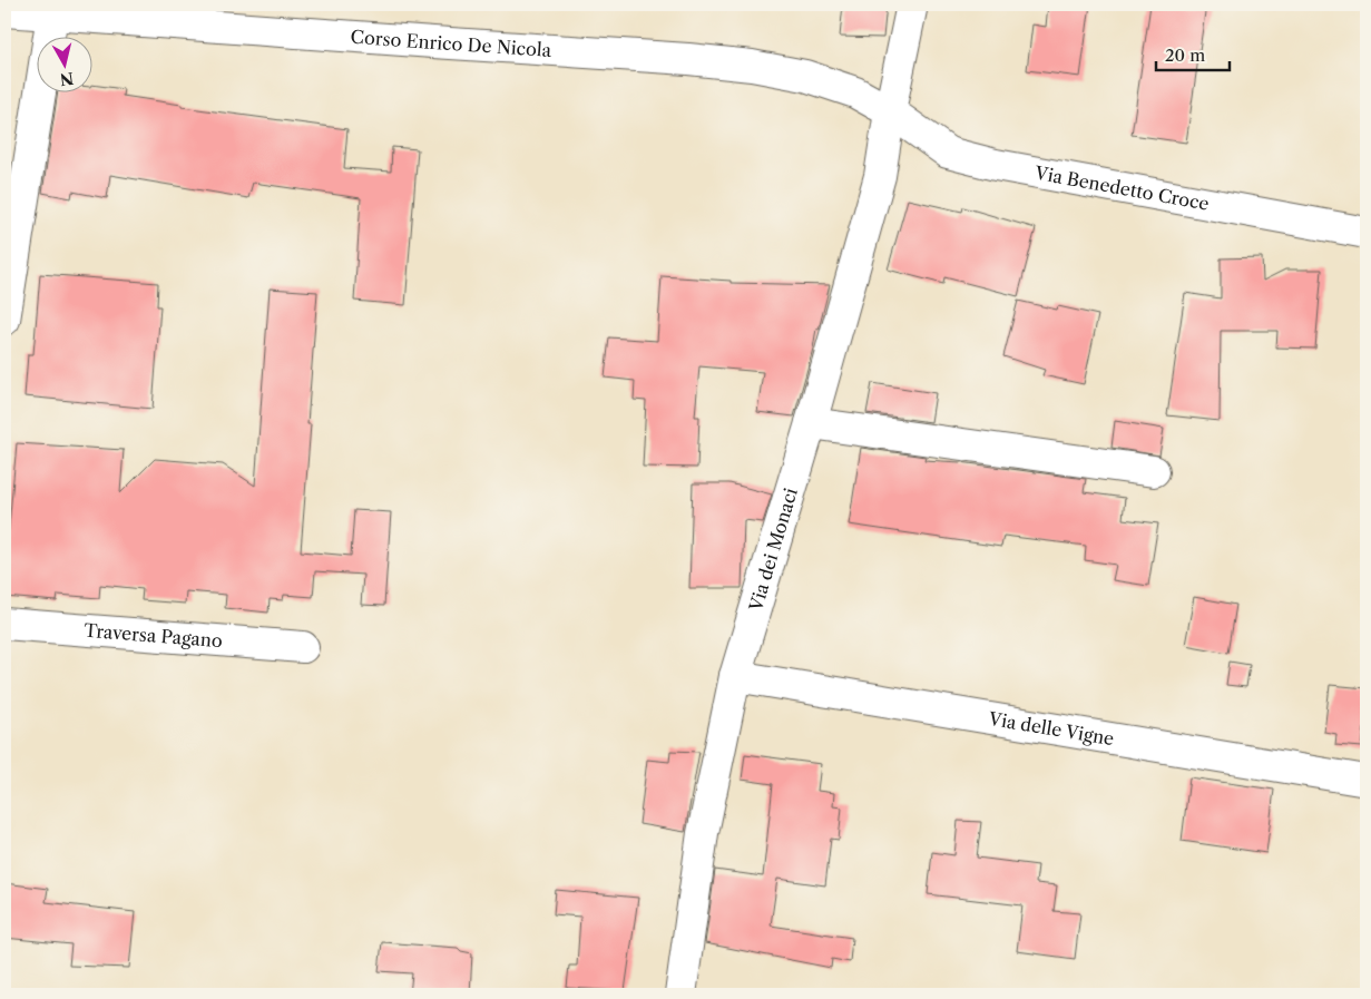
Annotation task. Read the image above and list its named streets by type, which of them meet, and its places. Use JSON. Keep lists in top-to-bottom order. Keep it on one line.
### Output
{"streets":{"street":["Corso Enrico De Nicola","Via Benedetto Croce","Via dei Monaci","Traversa Pagano","Via delle Vigne"]},"crossings":[["Corso Enrico De Nicola","Via Benedetto Croce"],["Corso Enrico De Nicola","Via dei Monaci"],["Via Benedetto Croce","Via dei Monaci"],["Via dei Monaci","Via delle Vigne"]],"scale_bar":"20 m","north":"bottom"}
